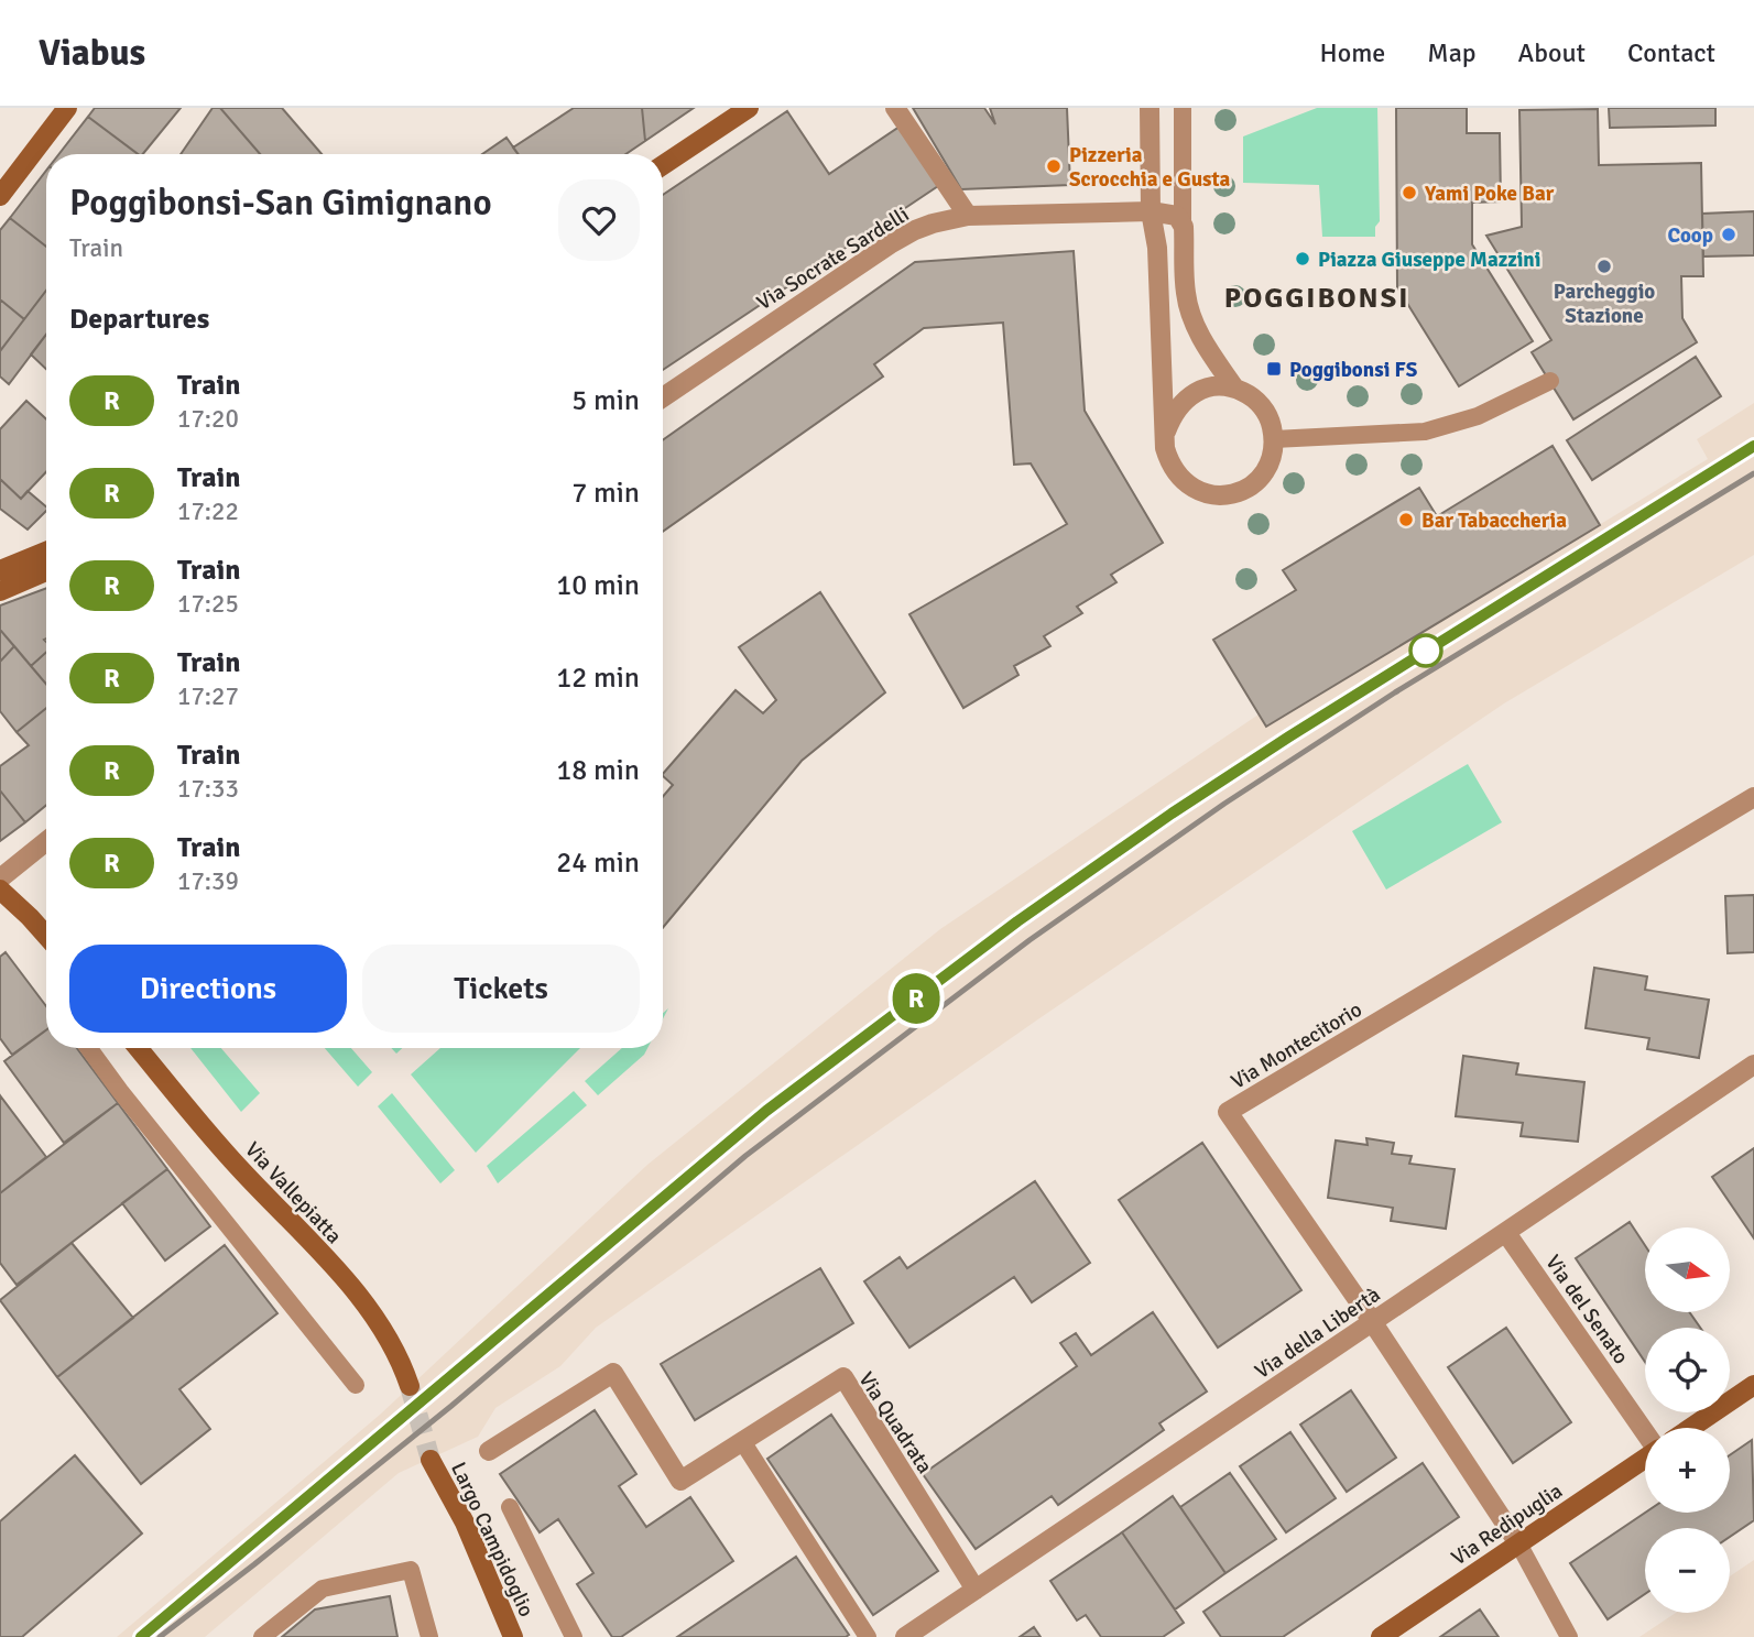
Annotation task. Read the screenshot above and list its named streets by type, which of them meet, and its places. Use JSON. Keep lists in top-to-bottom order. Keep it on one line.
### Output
{"streets":{"street":["Via Socrate Sardelli","Via Montecitorio","Via Vallepiatta","Via del Senato","Via della Libertà","Via Quadrata","Via Redipuglia","Largo Campidoglio"]},"crossings":[["Via Montecitorio","Via della Libertà"],["Via Montecitorio","Via Redipuglia"],["Via del Senato","Via della Libertà"],["Via della Libertà","Via Quadrata"]],"districts":["POGGIBONSI"],"places":{"other":["Pizzeria Scrocchia e Gusta","Yami Poke Bar","Coop","Piazza Giuseppe Mazzini","Parcheggio Stazione","Bar Tabaccheria"],"transit":["Poggibonsi FS"]},"north":"right","page":{"header":"Viabus","nav":["Home","Map","About","Contact"],"on_map":"R","heading":[["Poggibonsi-San Gimignano","Train"],"Departures"],"list":[{"mark":"R","name":"Train","note":"17:20","value":"5 min"},{"mark":"R","name":"Train","note":"17:22","value":"7 min"},{"mark":"R","name":"Train","note":"17:25","value":"10 min"},{"mark":"R","name":"Train","note":"17:27","value":"12 min"},{"mark":"R","name":"Train","note":"17:33","value":"18 min"},{"mark":"R","name":"Train","note":"17:39","value":"24 min"}],"buttons":["Directions","Tickets"],"map_buttons":["+","−"]}}
